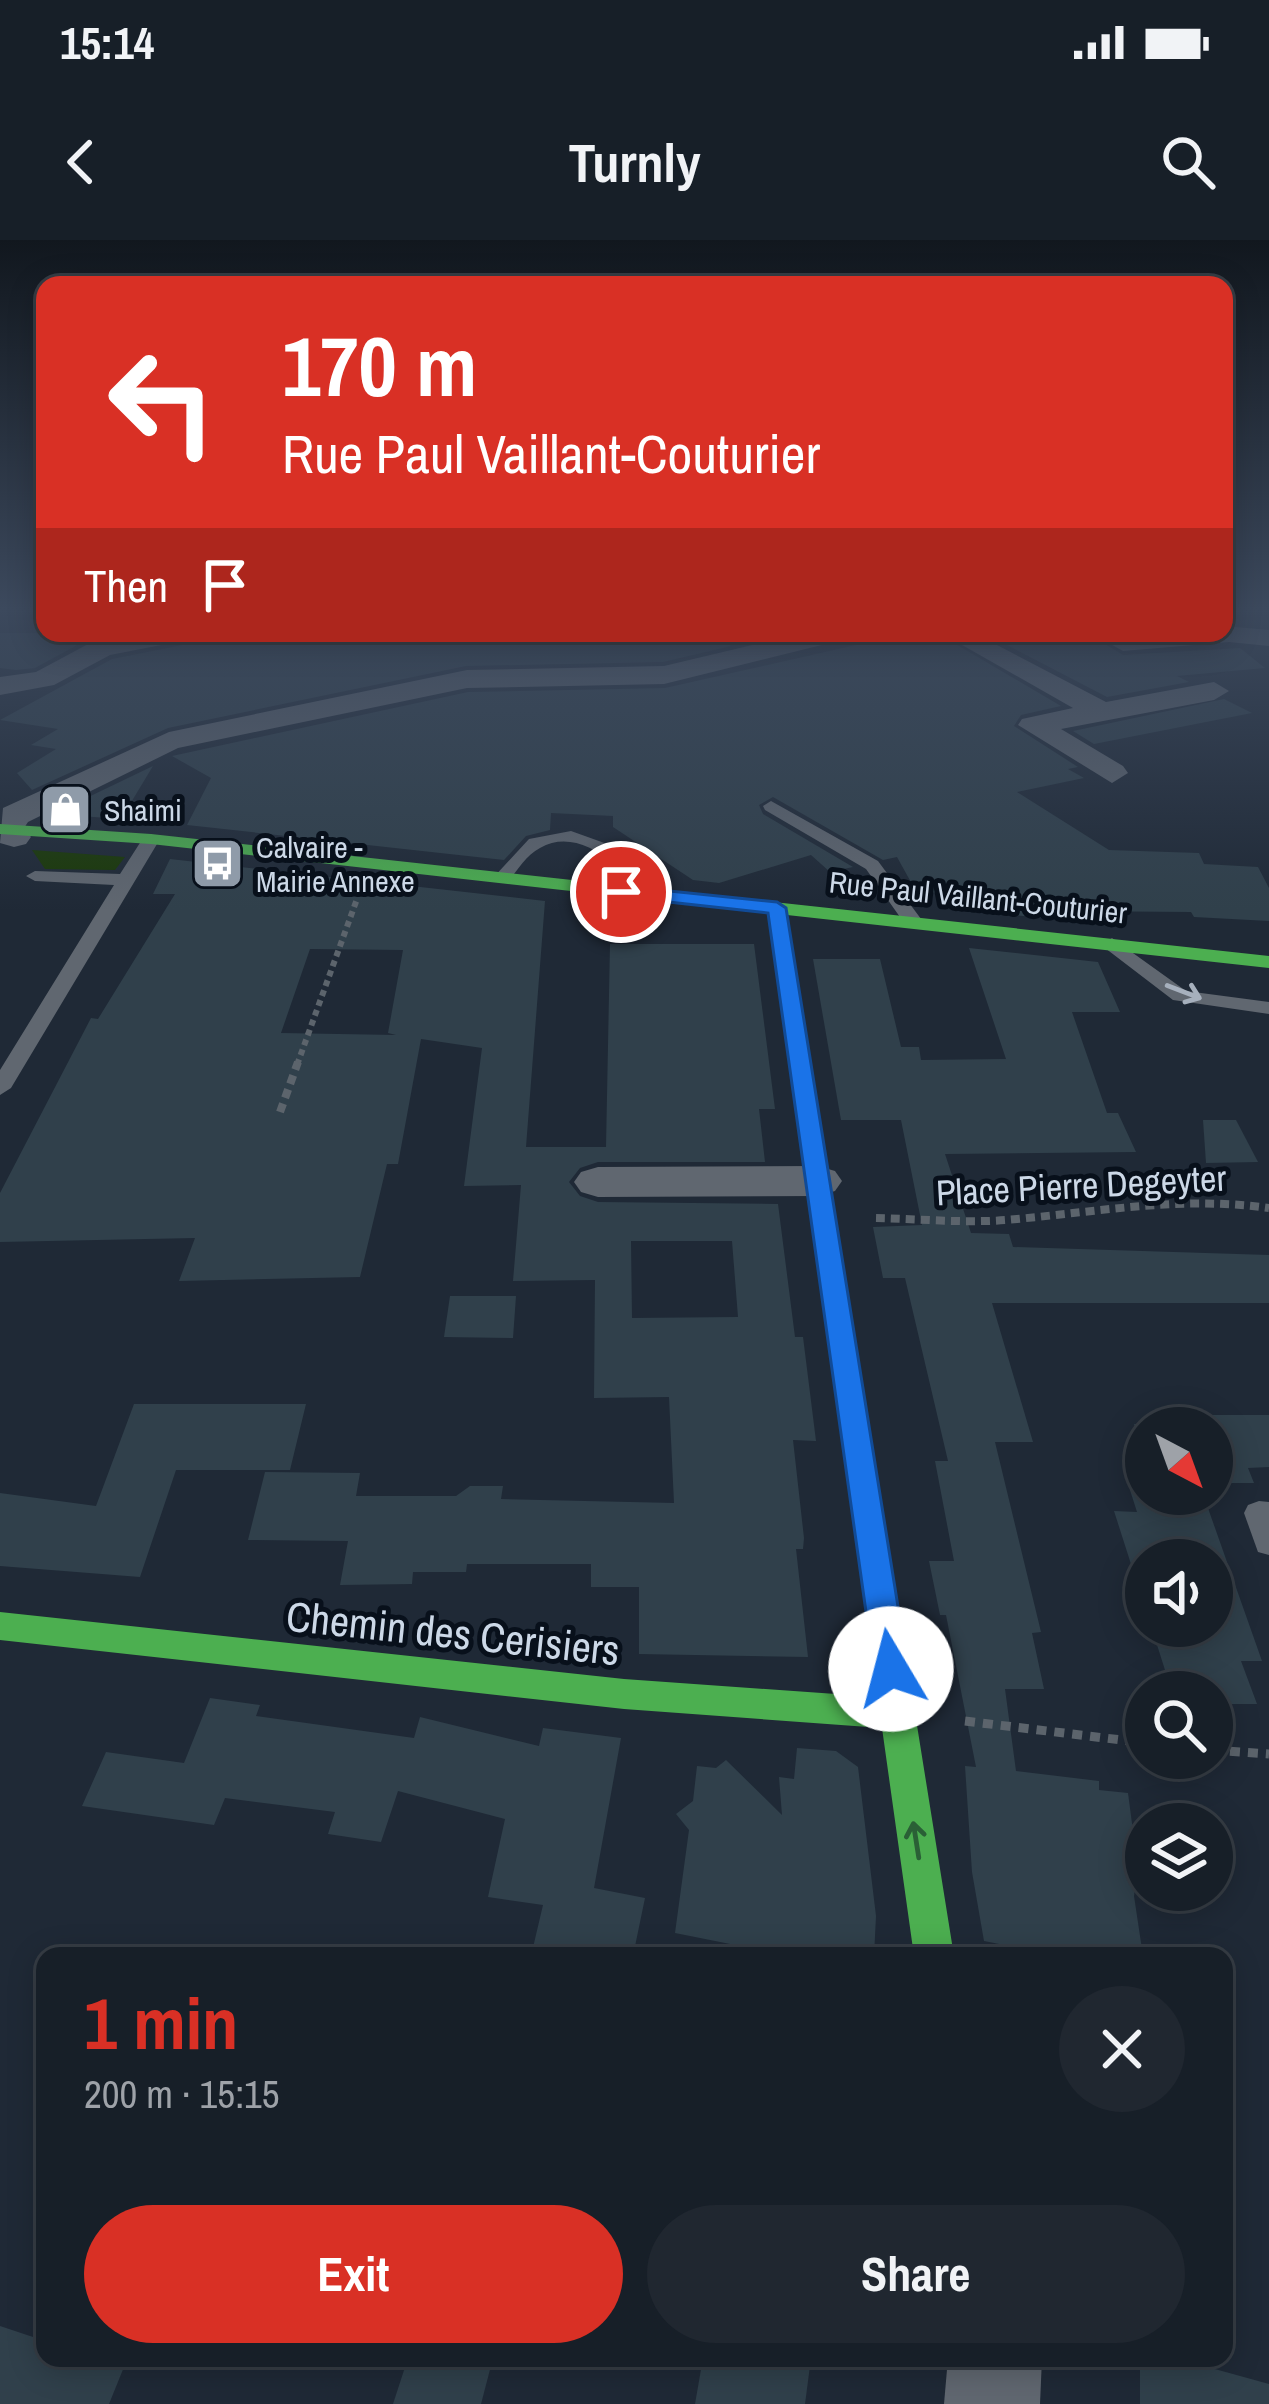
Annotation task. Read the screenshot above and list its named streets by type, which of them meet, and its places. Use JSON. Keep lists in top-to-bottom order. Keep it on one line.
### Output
{"streets":{"street":["Rue Paul Vaillant-Couturier","Chemin des Cerisiers"],"path":["Place Pierre Degeyter"]},"places":{"shop":["Shaimi"],"bus stop":["Calvaire - Mairie Annexe"]},"north":"bottom right","page":{"status":"15:14","header":"Turnly","turn":["170 m","Rue Paul Vaillant-Couturier"],"then":"Then","heading":["1 min","200 m · 15:15"],"buttons":["Exit","Share"]}}
